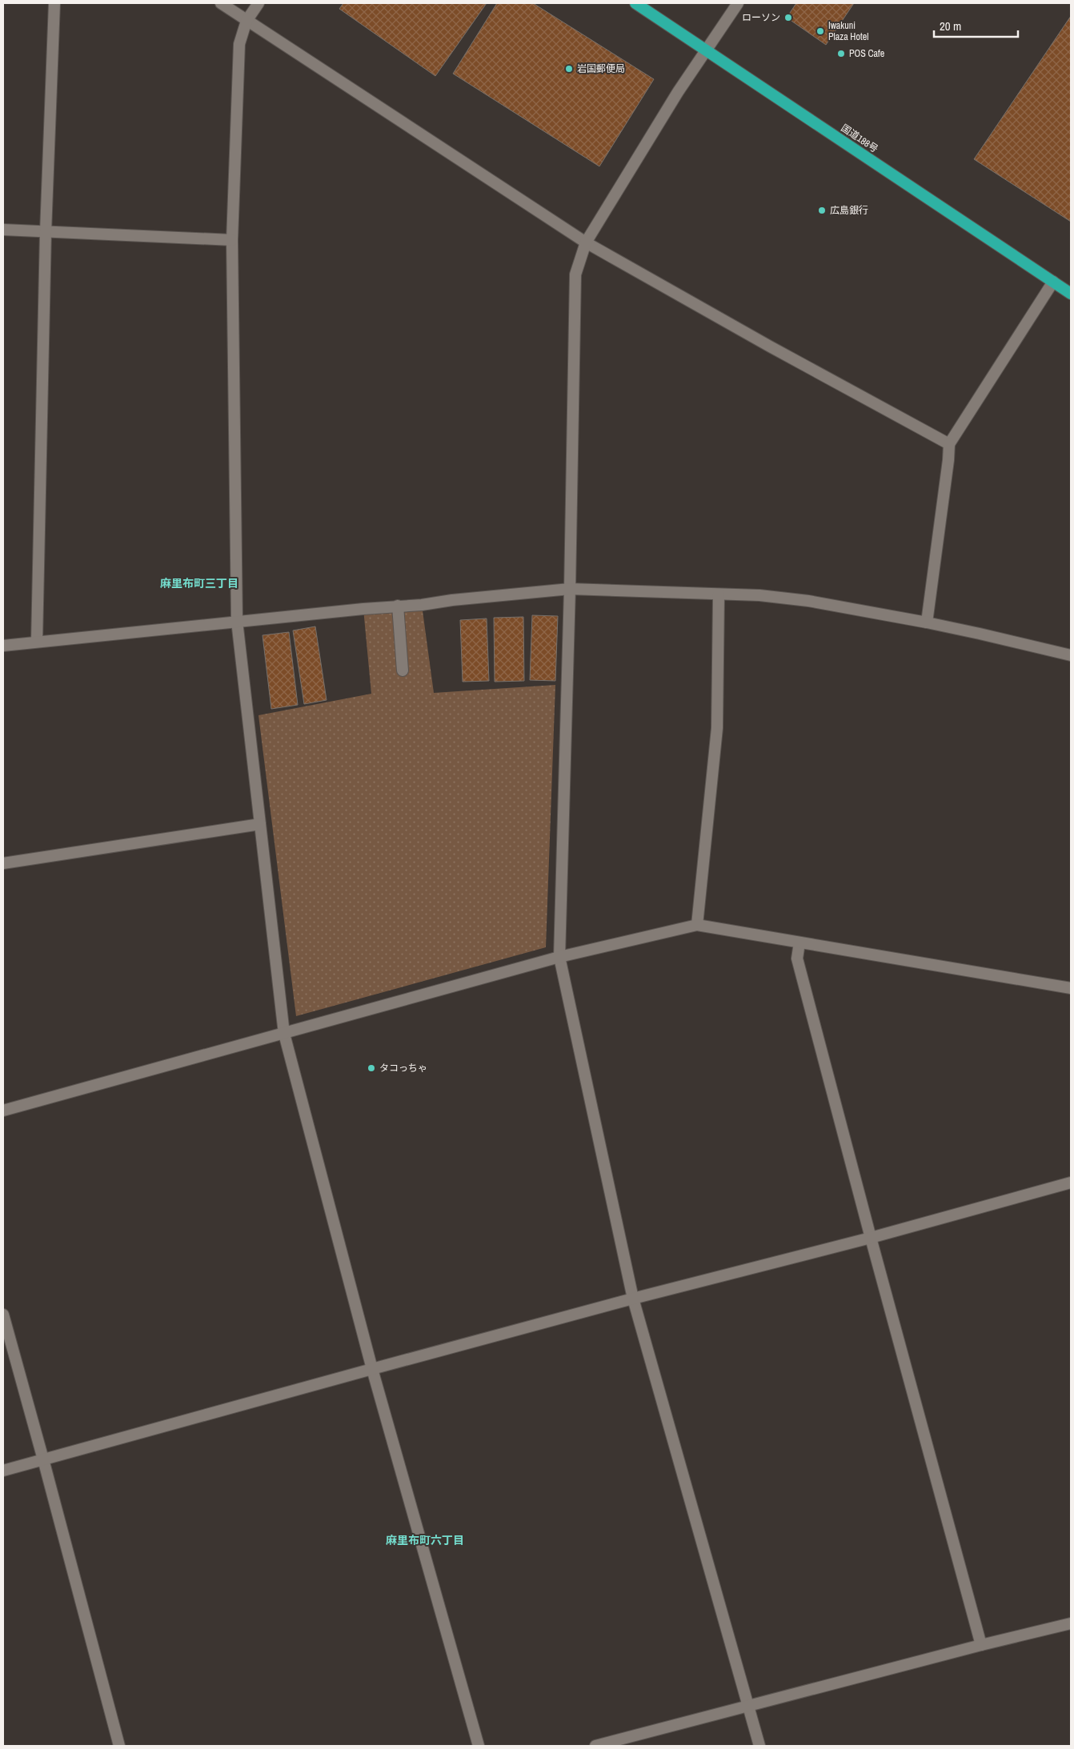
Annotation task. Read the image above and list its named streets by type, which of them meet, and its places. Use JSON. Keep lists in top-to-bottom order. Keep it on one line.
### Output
{"streets":{"highway":["国道188号"]},"districts":["麻里布町三丁目","麻里布町六丁目"],"places":["ローソン","Iwakuni Plaza Hotel","POS Cafe","岩国郵便局","広島銀行","タコっちゃ"],"scale_bar":"20 m"}
